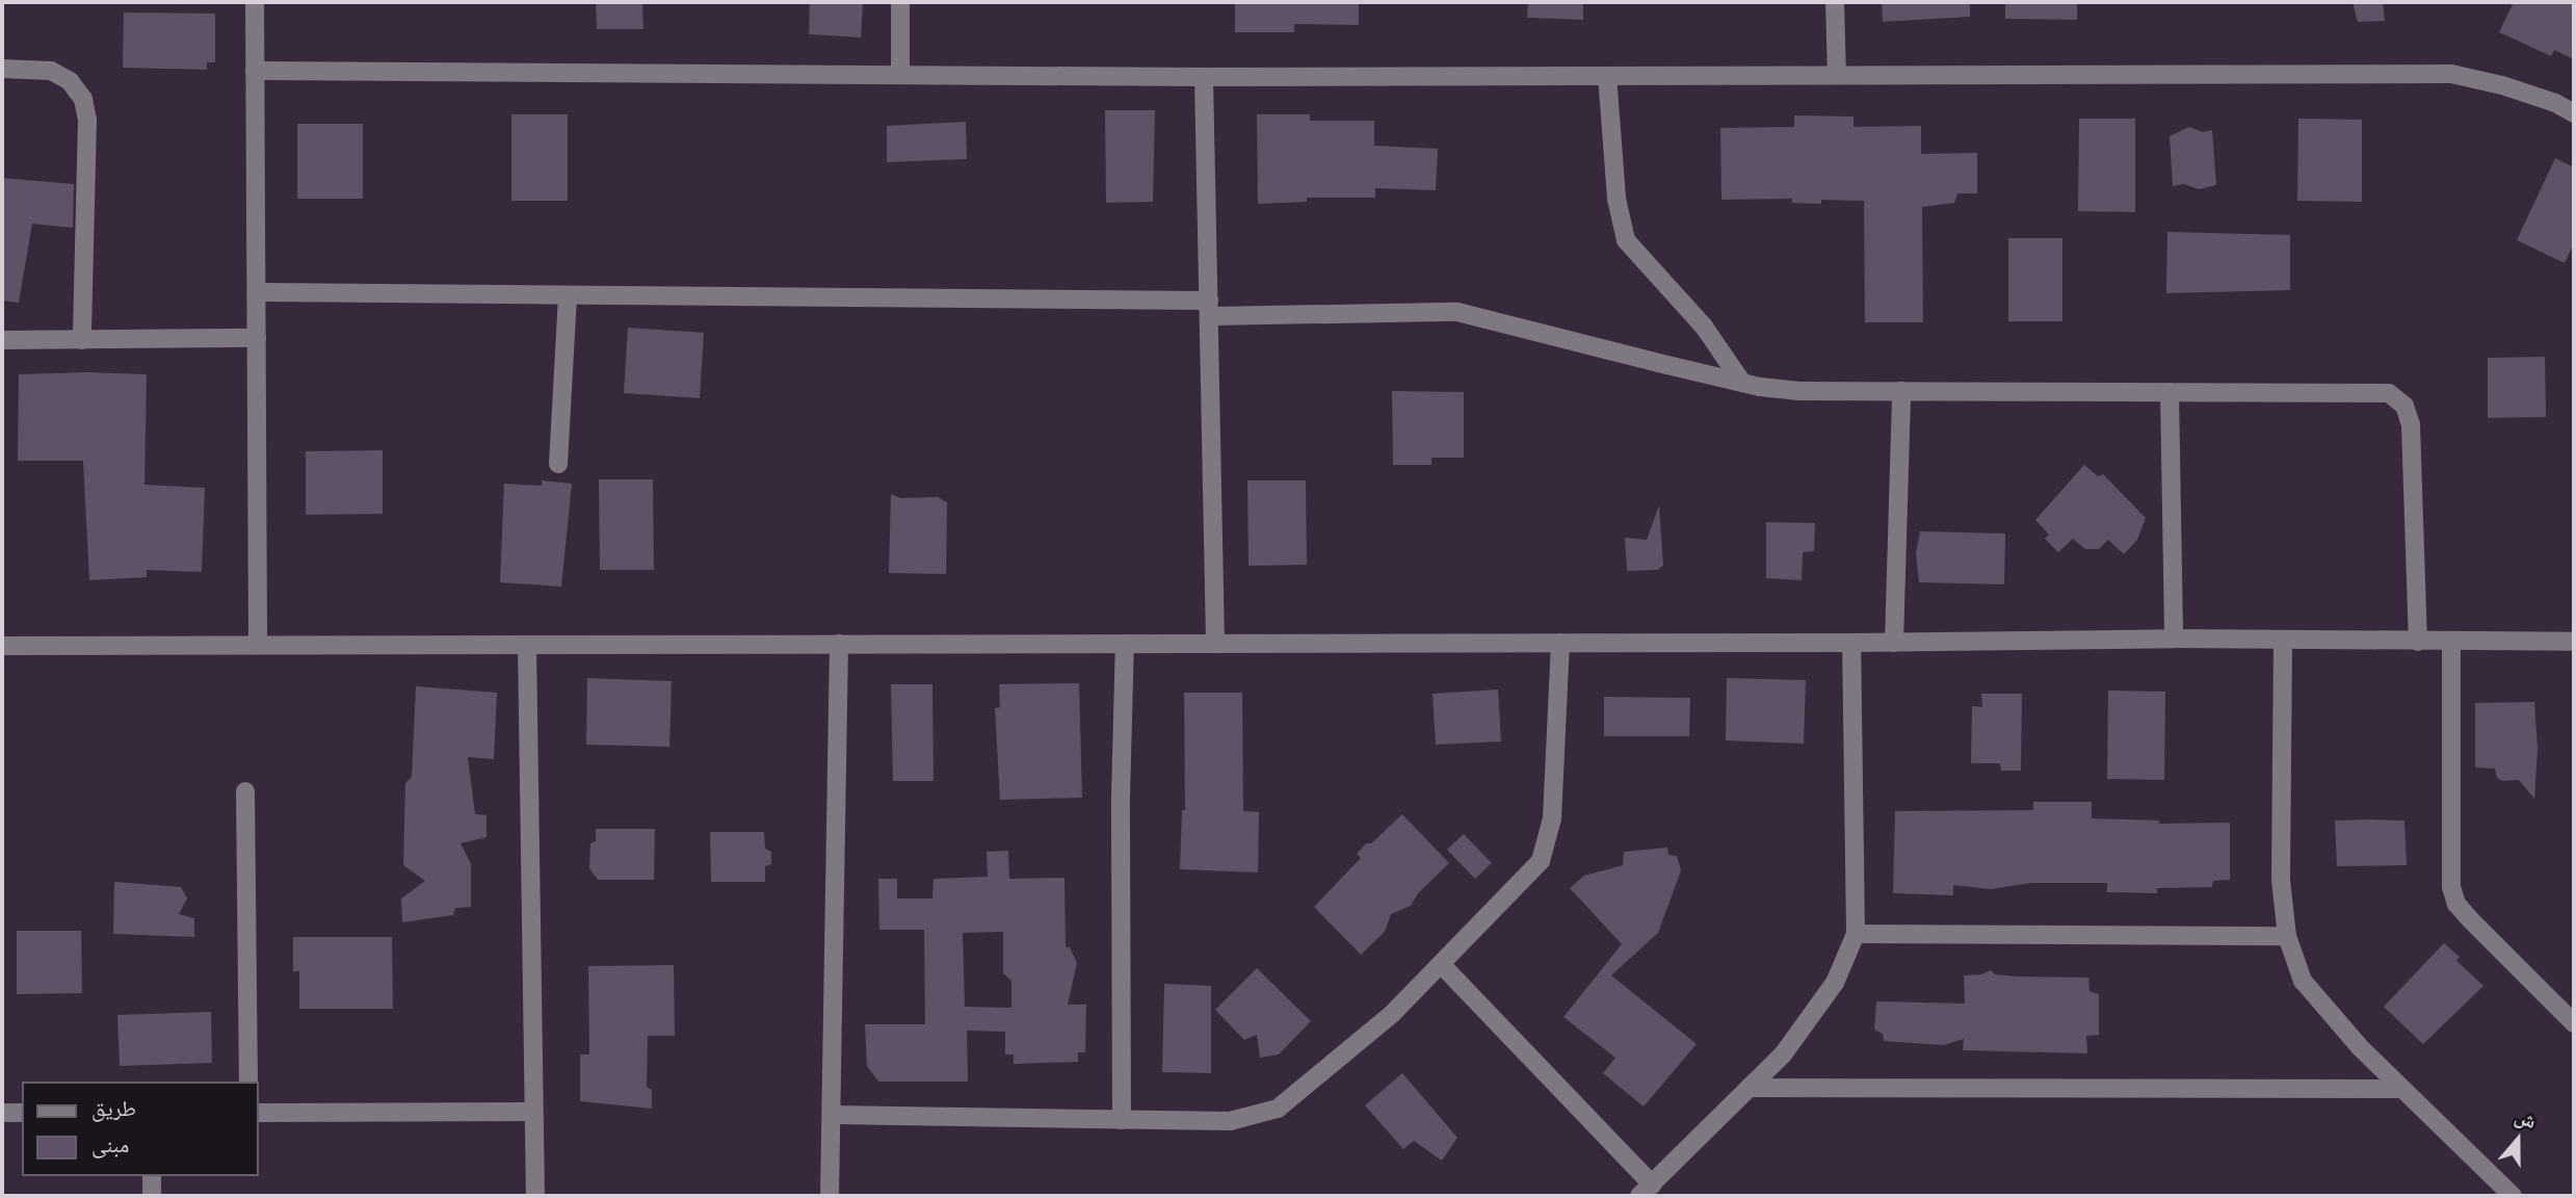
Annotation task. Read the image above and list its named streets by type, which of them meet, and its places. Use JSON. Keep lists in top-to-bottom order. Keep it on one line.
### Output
{"legend":["طريق","مبنى"],"north":"top"}
